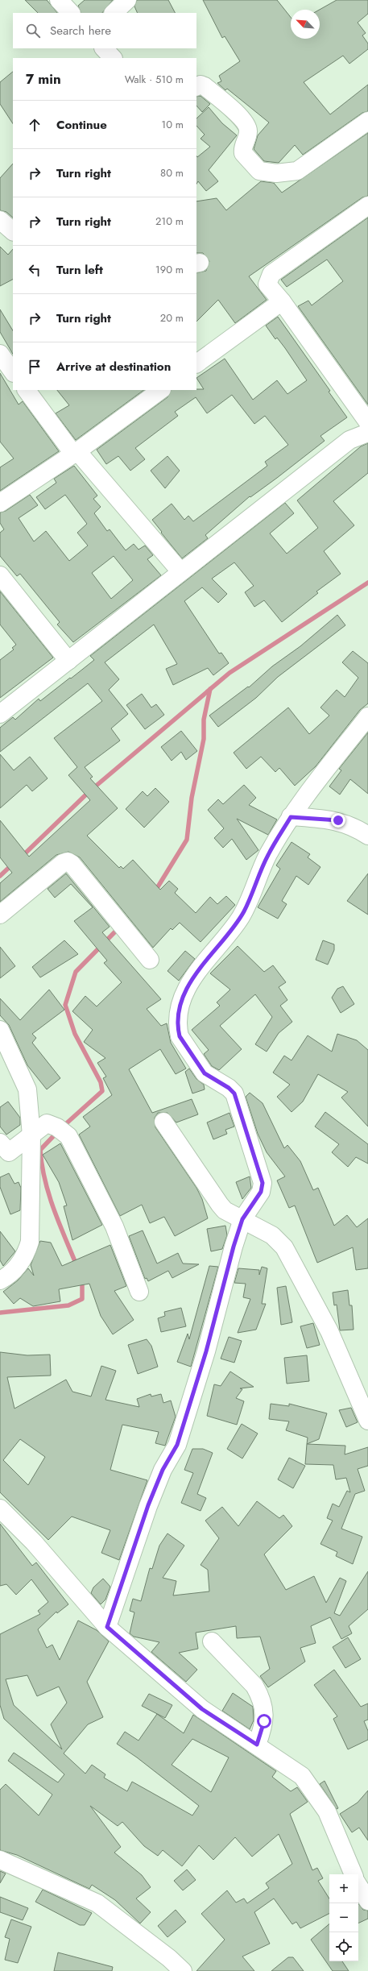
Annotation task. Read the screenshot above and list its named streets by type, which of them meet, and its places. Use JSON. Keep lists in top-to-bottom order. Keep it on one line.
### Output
{"north":"top left","page":{"search":"Search here","heading":["7 min","Walk · 510 m"],"list":[["Continue","10 m"],["Turn right","80 m"],["Turn right","210 m"],["Turn left","190 m"],["Turn right","20 m"],"Arrive at destination"],"map_buttons":["+","−"]}}
